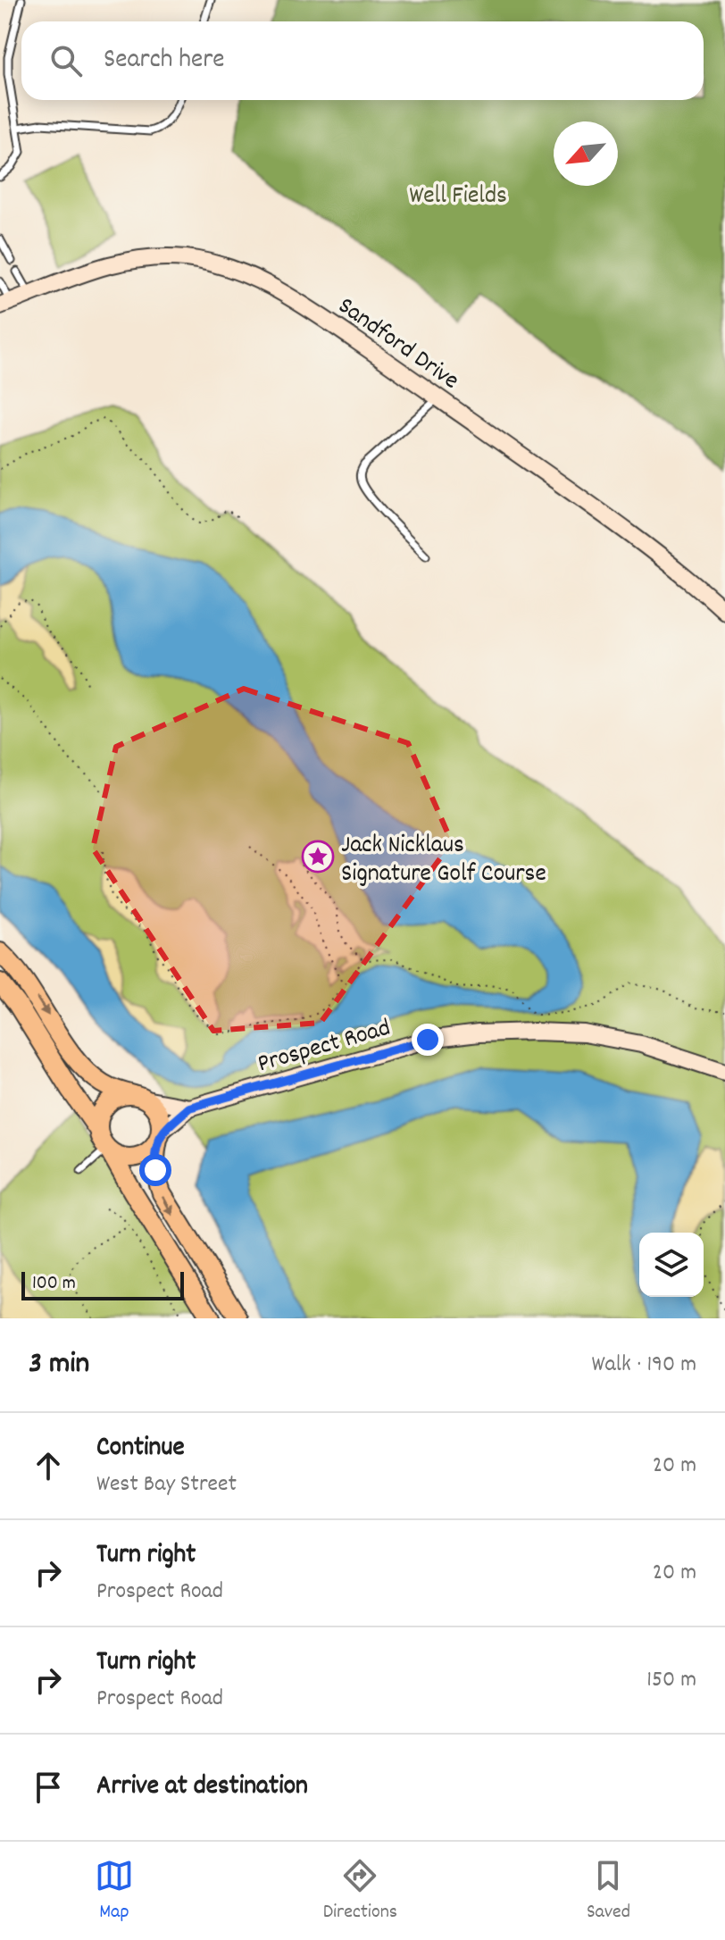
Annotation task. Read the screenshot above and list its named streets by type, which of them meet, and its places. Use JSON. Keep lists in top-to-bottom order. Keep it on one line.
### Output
{"streets":{"street":["Sandford Drive","Prospect Road"]},"parks":["Well Fields"],"places":{"place":["Jack Nicklaus Signature Golf Course"]},"scale_bar":"100 m","north":"bottom left","page":{"search":"Search here","scale":"100 m","heading":["3 min","Walk · 190 m"],"list":[["Continue","West Bay Street","20 m"],["Turn right","Prospect Road","20 m"],["Turn right","Prospect Road","150 m"],"Arrive at destination"],"nav":["Map","Directions","Saved"]}}
